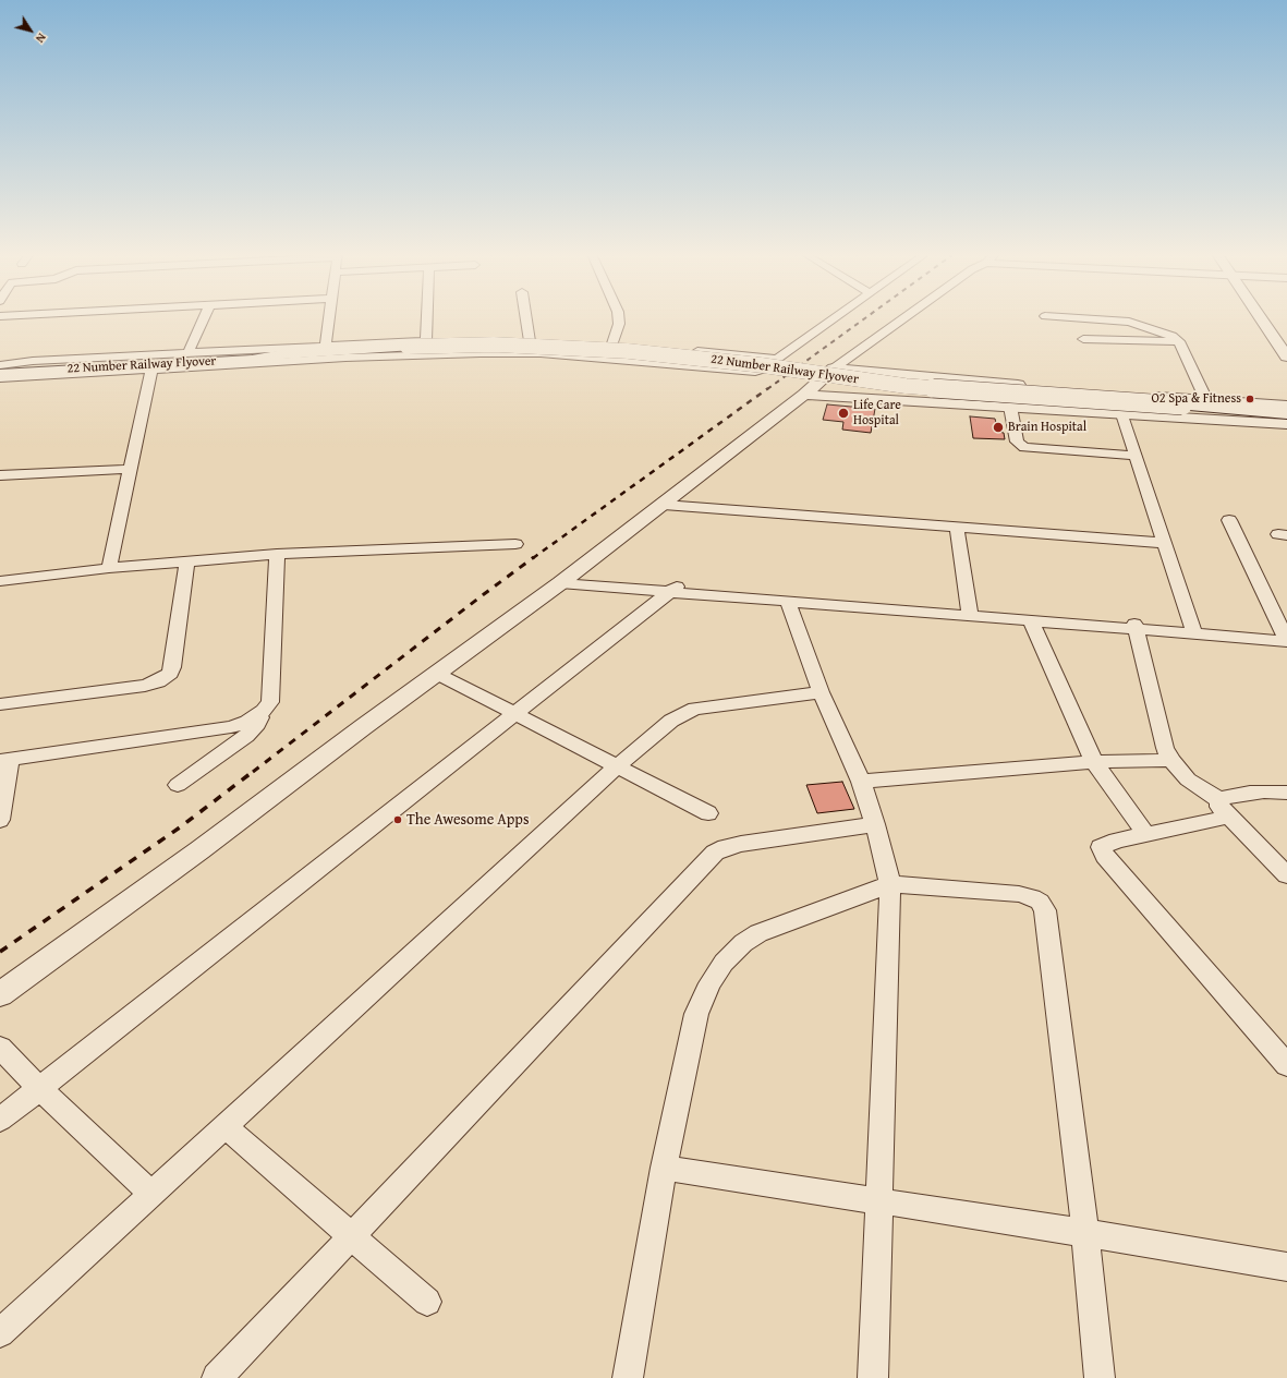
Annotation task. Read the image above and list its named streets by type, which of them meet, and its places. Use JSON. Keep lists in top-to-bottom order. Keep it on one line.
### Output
{"streets":{"main road":["22 Number Railway Flyover"]},"places":["O2 Spa & Fitness","Life Care Hospital","Brain Hospital","The Awesome Apps"],"north":"bottom right"}
